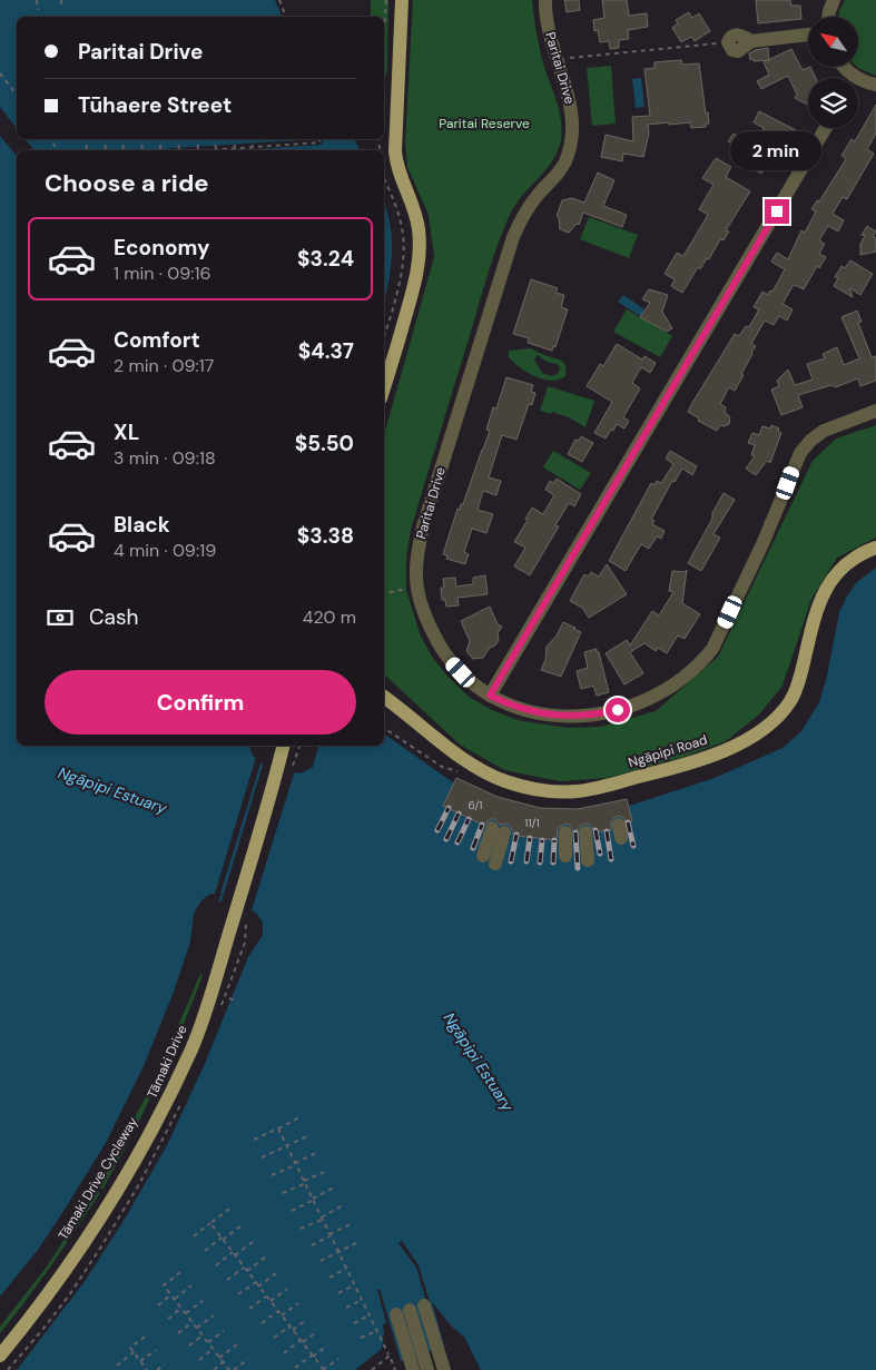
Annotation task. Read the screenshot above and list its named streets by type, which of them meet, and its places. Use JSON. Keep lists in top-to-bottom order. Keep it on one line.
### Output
{"streets":{"main road":["Ngāpipi Road","Tāmaki Drive"],"street":["Paritai Drive"]},"water":["Ngāpipi Estuary"],"parks":["Paritai Reserve"],"house_numbers":["6/1","11/1"],"north":"top left","page":{"banner":["Paritai Drive","Tūhaere Street"],"bubble":"2 min","heading":"Choose a ride","list":[{"name":"Economy","note":"1 min · 09:16","value":"$3.24"},{"name":"Comfort","note":"2 min · 09:17","value":"$4.37"},{"name":"XL","note":"3 min · 09:18","value":"$5.50"},{"name":"Black","note":"4 min · 09:19","value":"$3.38"}],"pay":["Cash","420 m"],"buttons":"Confirm"}}
